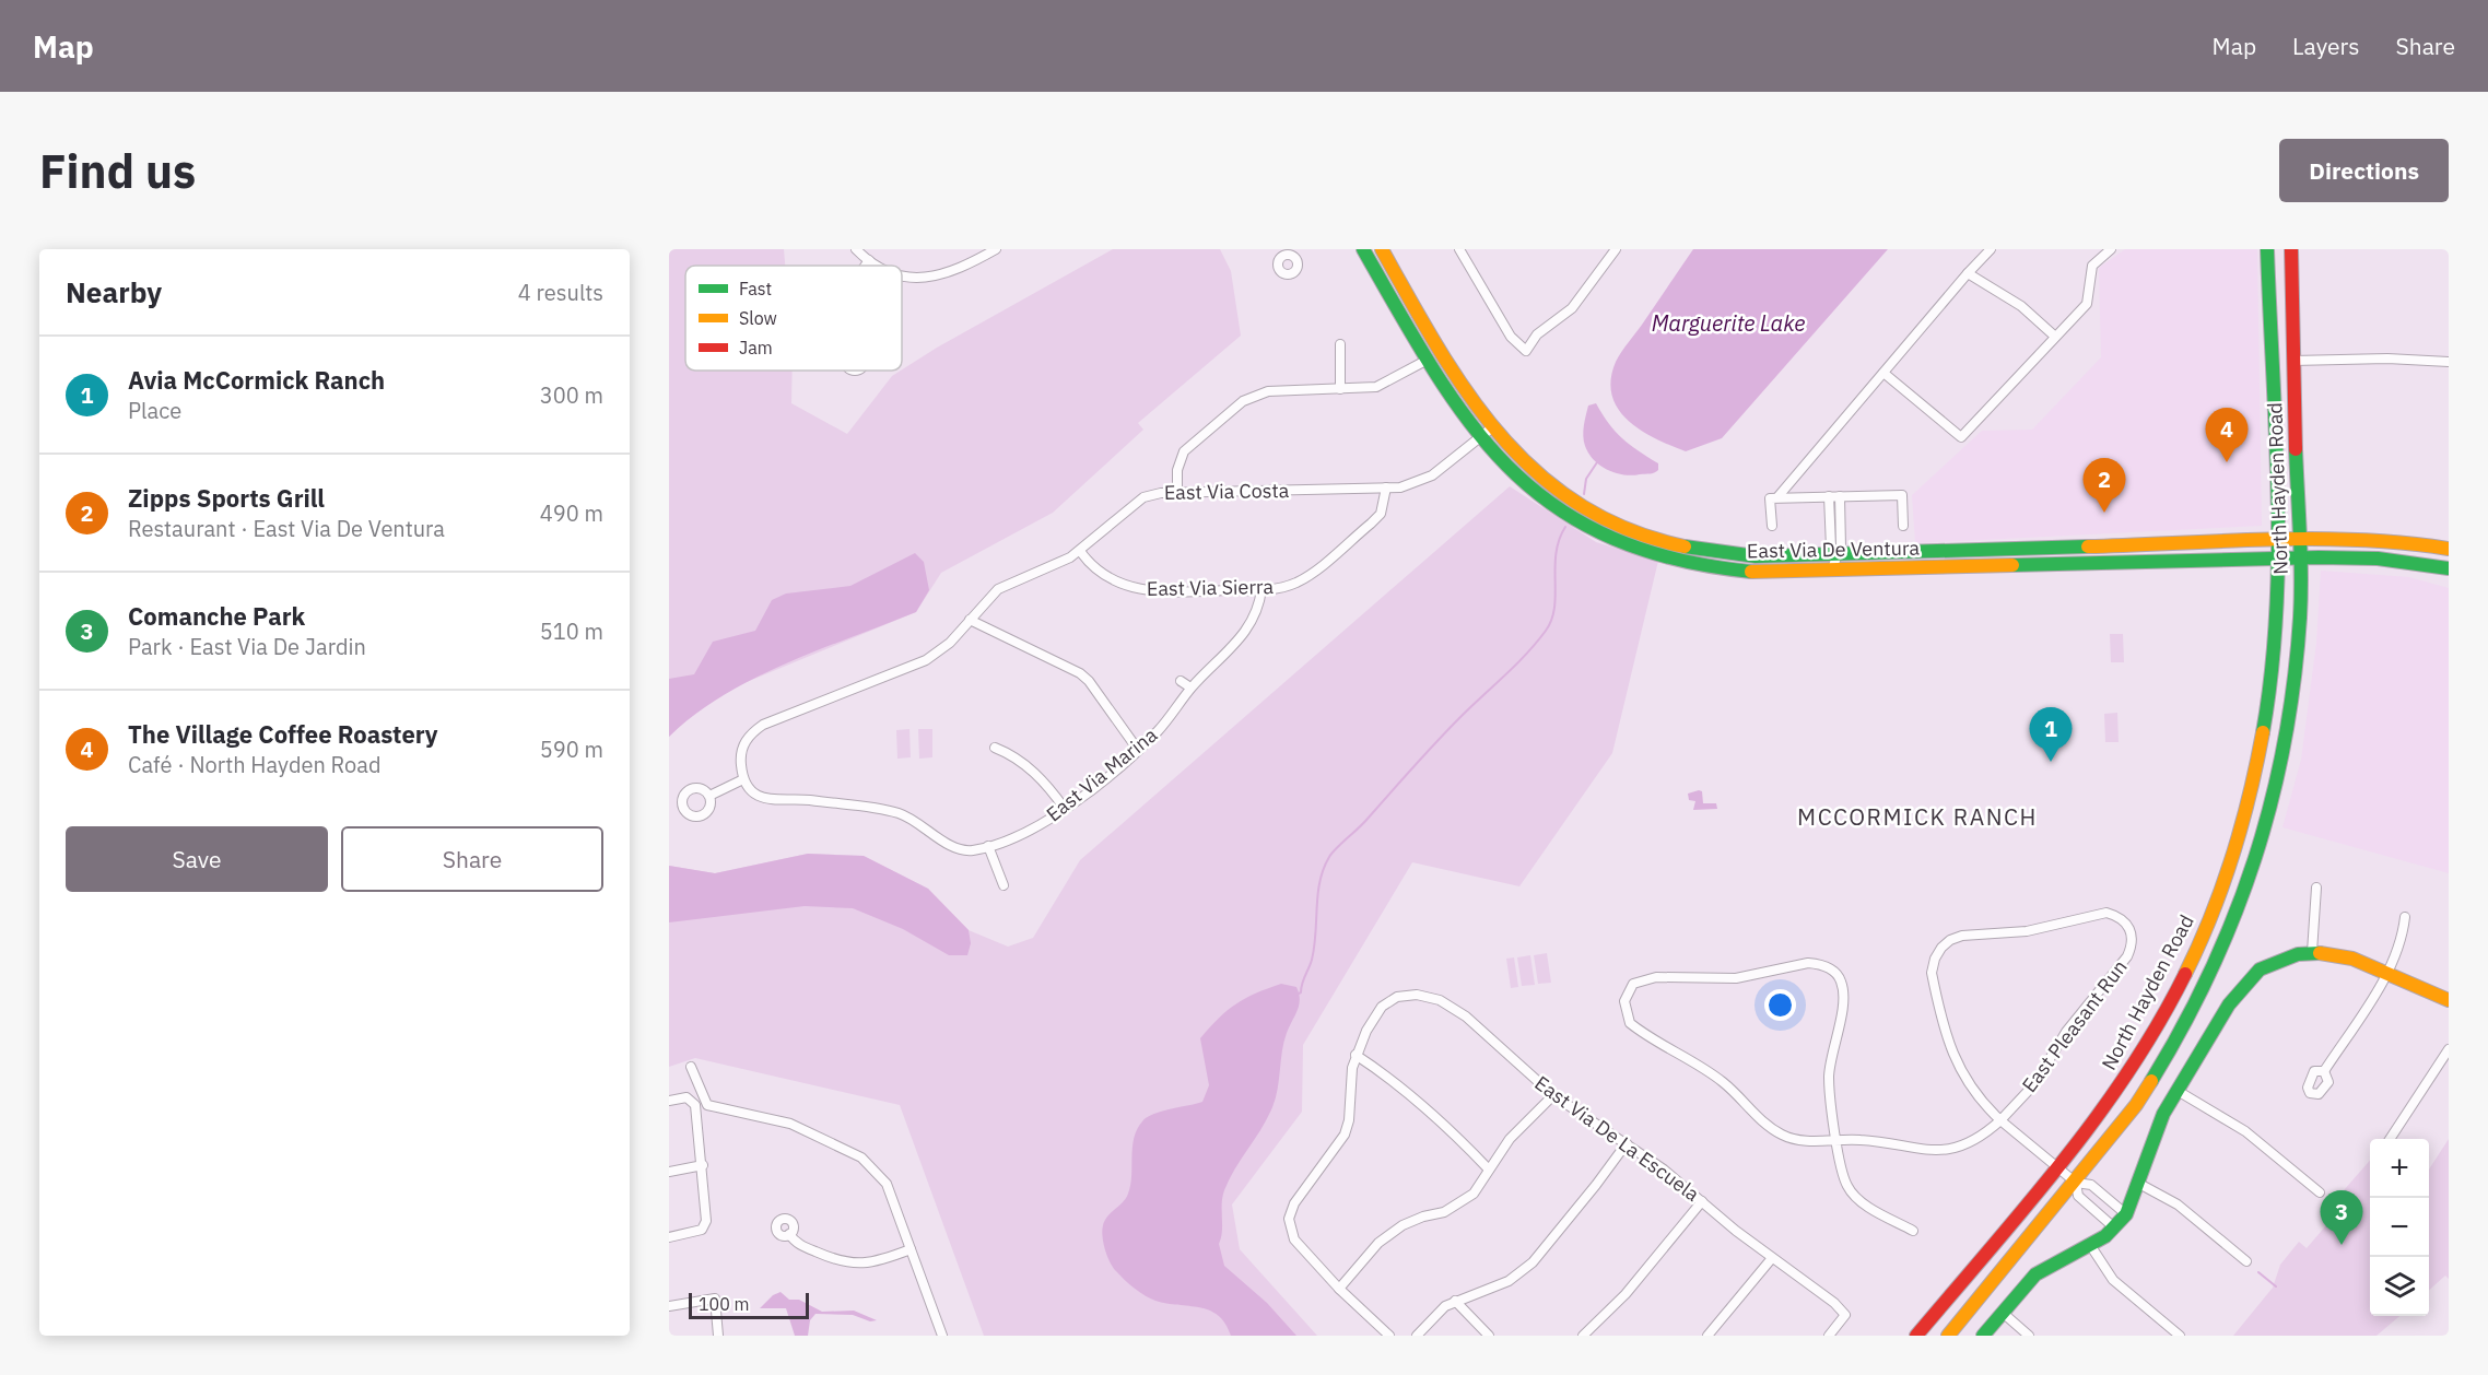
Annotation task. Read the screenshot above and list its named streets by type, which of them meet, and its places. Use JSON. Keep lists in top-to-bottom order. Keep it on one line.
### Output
{"streets":{"main road":["North Hayden Road","East Via De Ventura"],"street":["East Via Costa","East Via Sierra","East Via Marina","East Pleasant Run","East Via De La Escuela"]},"crossings":[["North Hayden Road","East Via De Ventura"],["North Hayden Road","East Pleasant Run"],["East Via Costa","East Via De Ventura"],["East Via Costa","East Via Sierra"],["East Via Costa","East Via Marina"],["East Via Sierra","East Via Marina"]],"districts":["MCCORMICK RANCH"],"water":["Marguerite Lake"],"legend":["Fast","Slow","Jam"],"scale_bar":"100 m","page":{"header":"Map","nav":["Map","Layers","Share"],"buttons":["Directions",["Save","Share"]],"title":"Find us","heading":["Nearby","4 results"],"list":[{"mark":"1","name":"Avia McCormick Ranch","note":"Place","value":"300 m"},{"mark":"2","name":"Zipps Sports Grill","note":"Restaurant · East Via De Ventura","value":"490 m"},{"mark":"3","name":"Comanche Park","note":"Park · East Via De Jardin","value":"510 m"},{"mark":"4","name":"The Village Coffee Roastery","note":"Café · North Hayden Road","value":"590 m"}],"pins":["4","2","1","3"],"map_buttons":["+","−"],"scale":"100 m"}}
